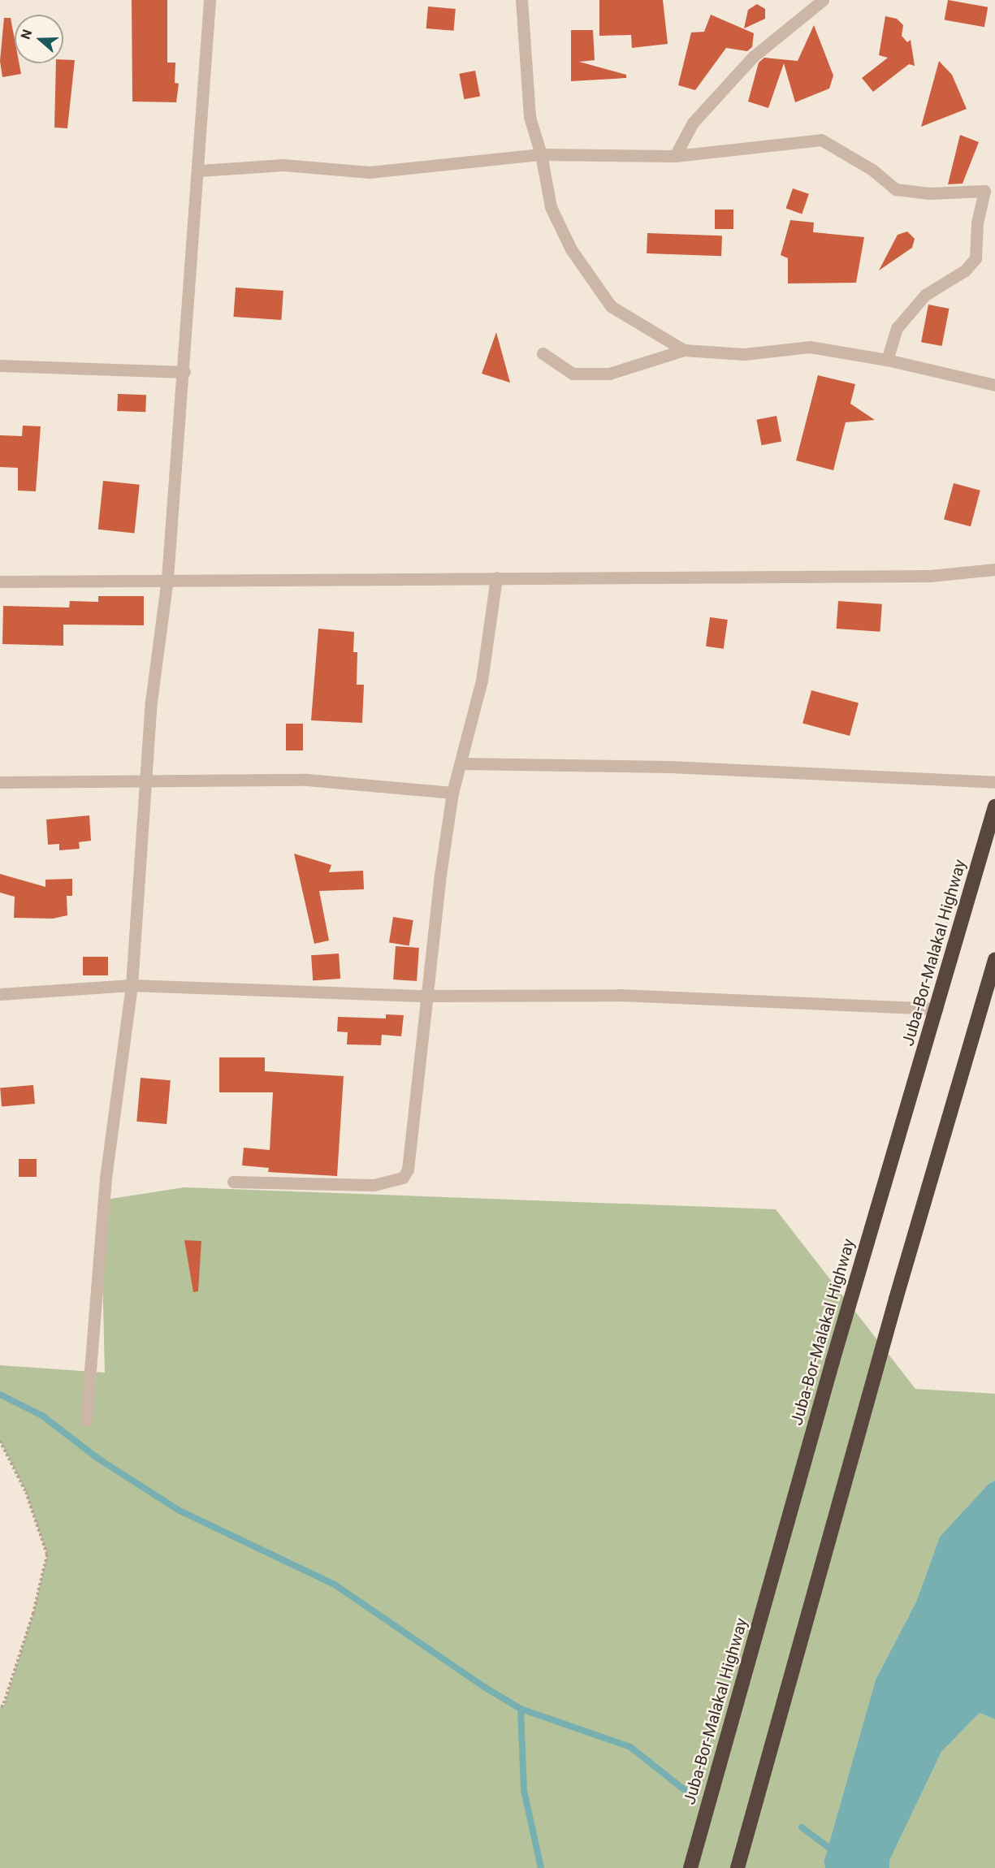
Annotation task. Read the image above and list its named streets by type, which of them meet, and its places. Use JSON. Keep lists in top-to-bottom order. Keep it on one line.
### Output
{"streets":{"highway":["Juba-Bor-Malakal Highway"]},"north":"left"}
